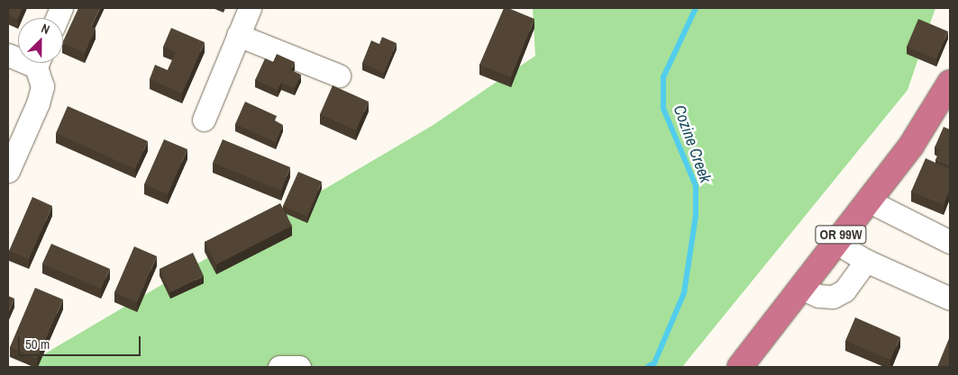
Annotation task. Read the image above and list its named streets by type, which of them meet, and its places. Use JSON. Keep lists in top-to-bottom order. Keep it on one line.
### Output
{"streets":{"highway":["OR 99W"]},"water":["Cozine Creek"],"scale_bar":"50 m","north":"top right"}
